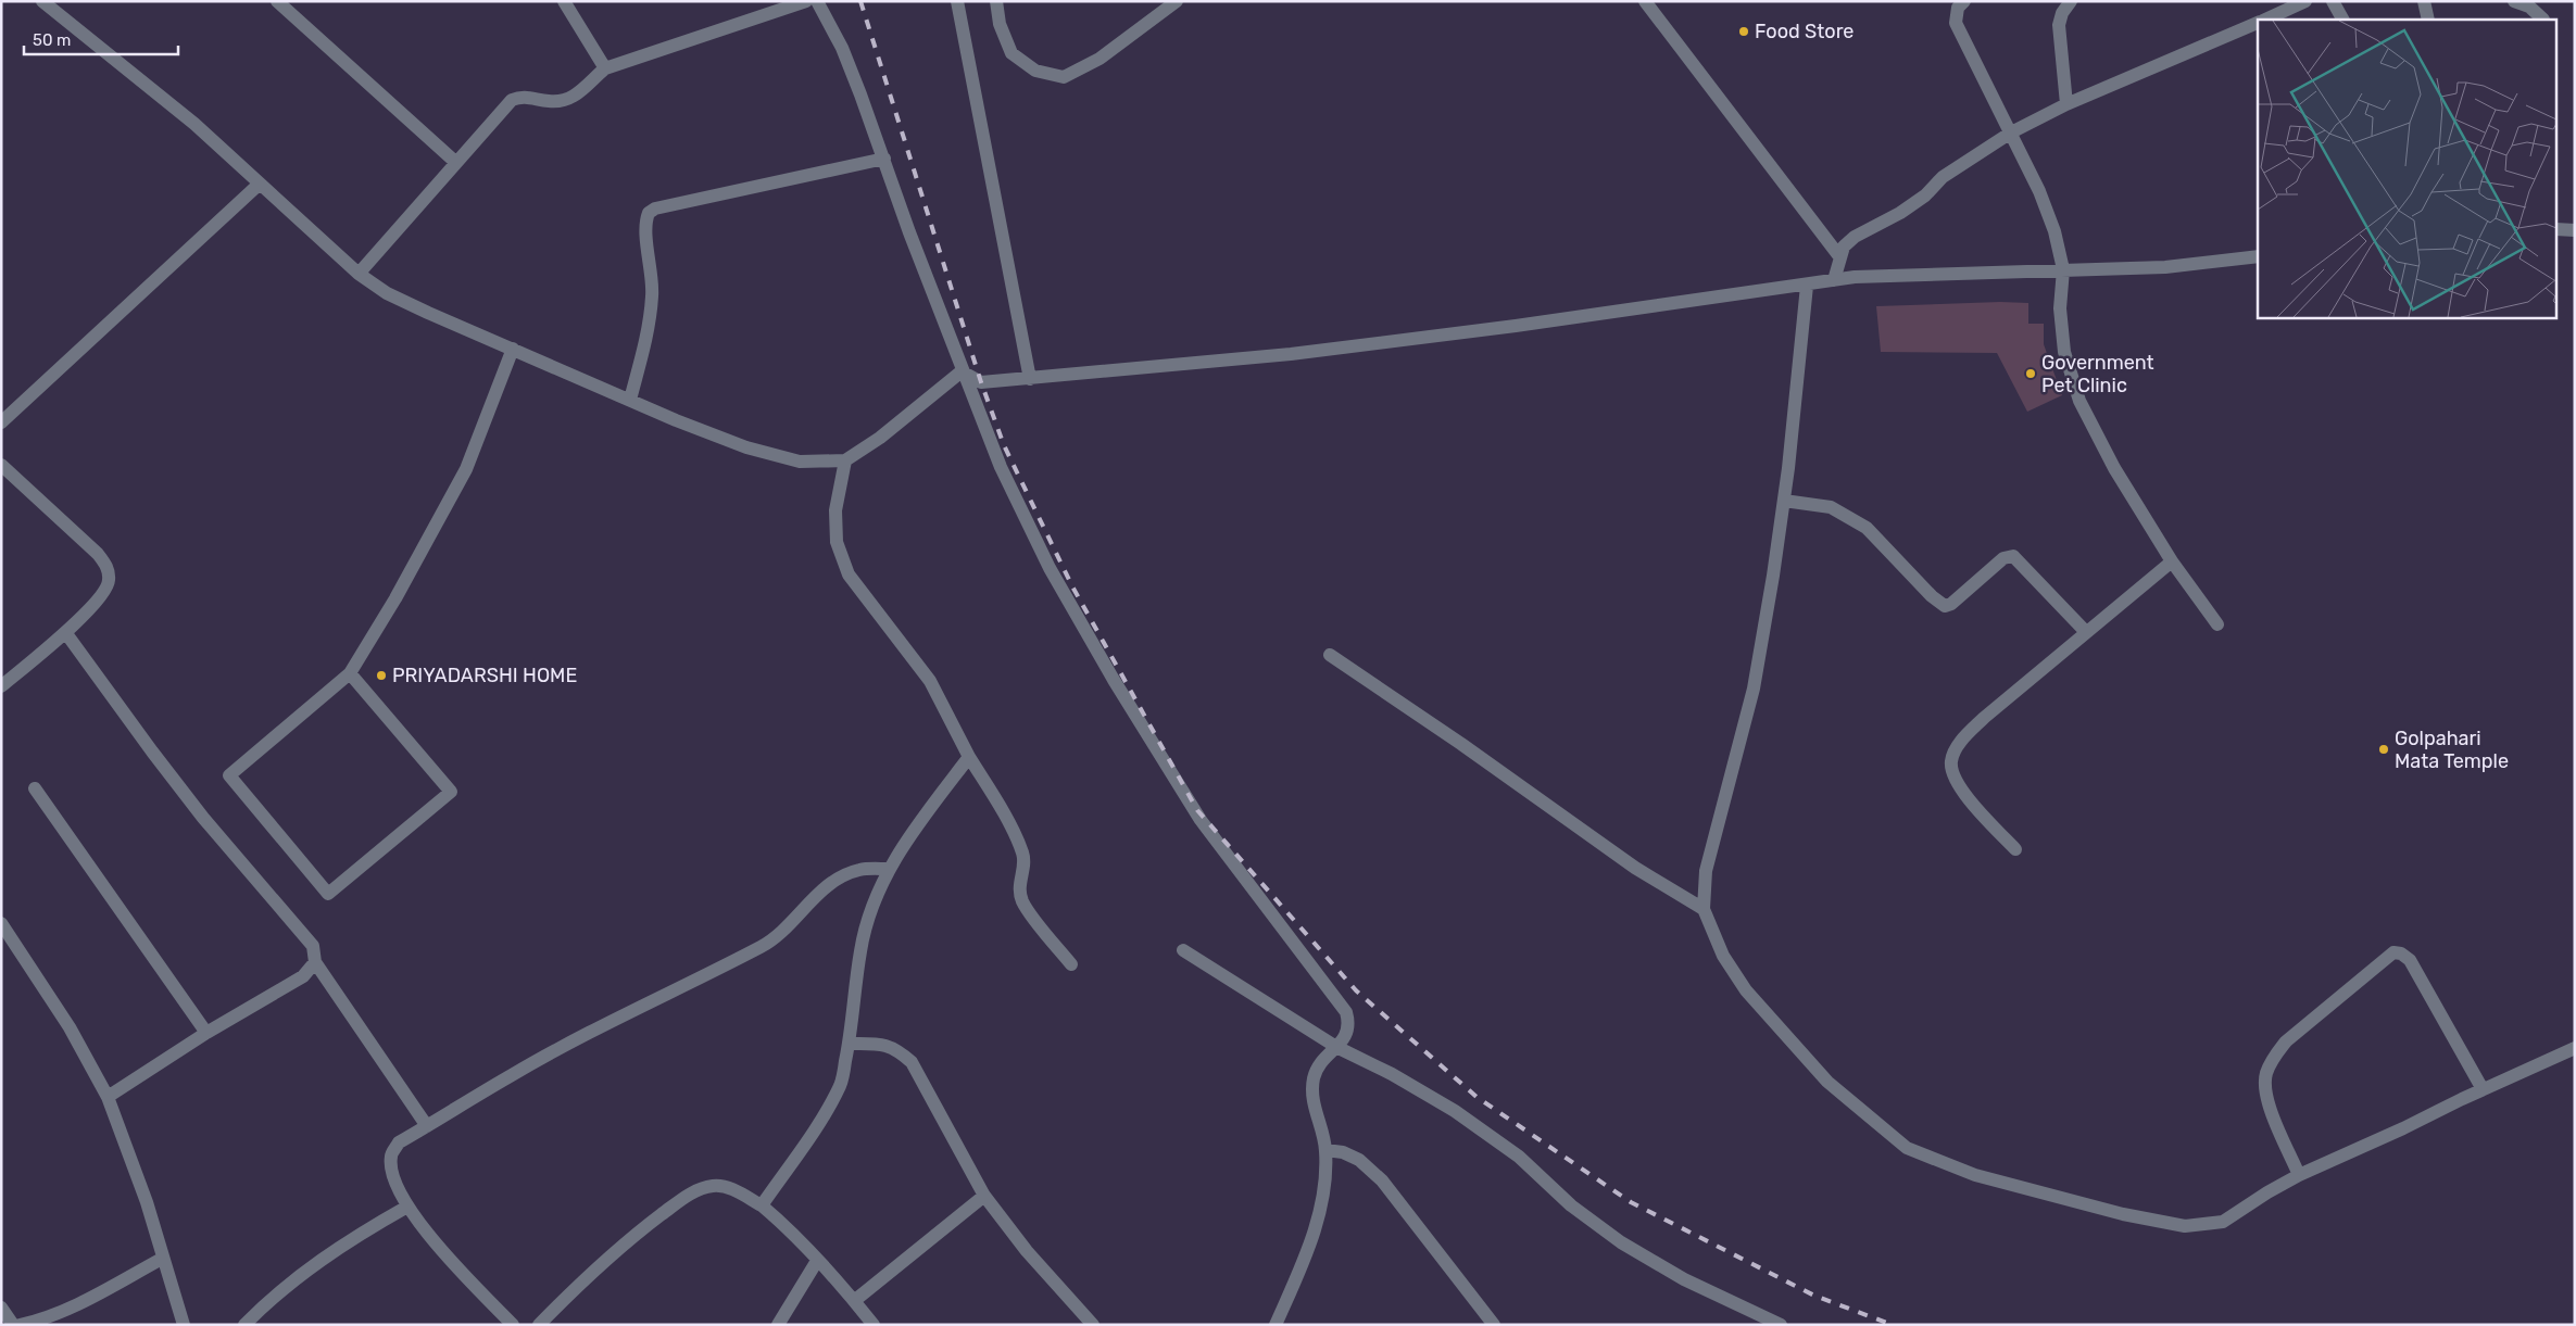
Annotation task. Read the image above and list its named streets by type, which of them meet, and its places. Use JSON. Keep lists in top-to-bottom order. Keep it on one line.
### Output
{"places":["Food Store","Government Pet Clinic","PRIYADARSHI HOME","Golpahari Mata Temple"],"scale_bar":"50 m"}
